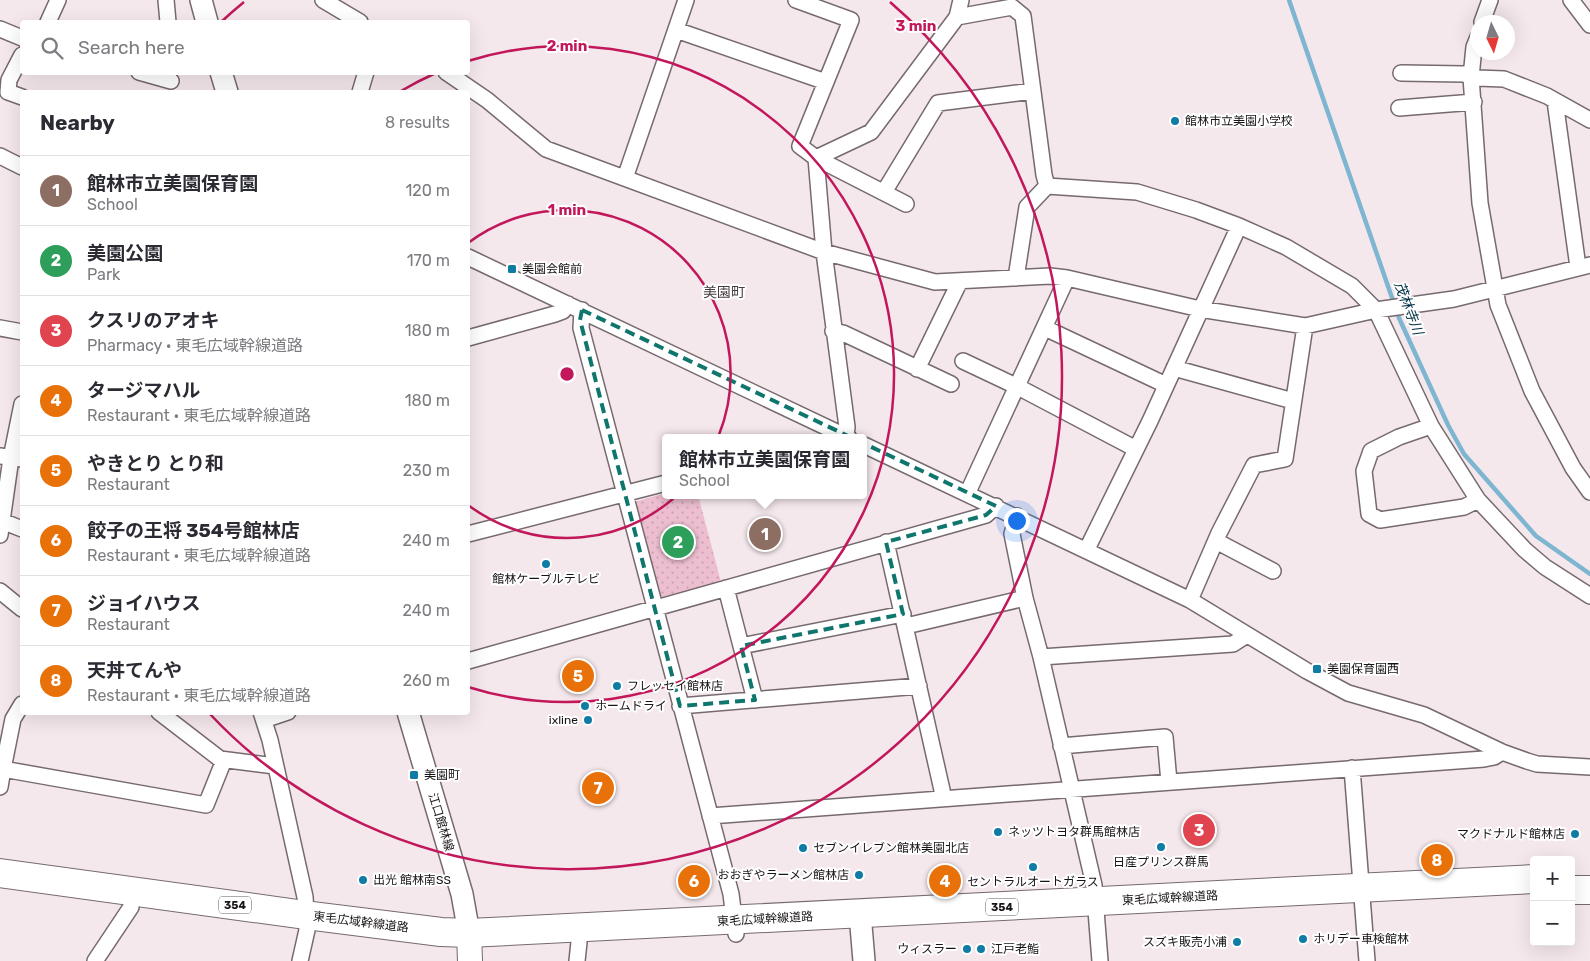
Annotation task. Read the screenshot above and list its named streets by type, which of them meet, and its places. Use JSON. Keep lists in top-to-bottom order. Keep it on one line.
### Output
{"streets":{"highway":["東毛広域幹線道路","354"],"main road":["江口館林線"]},"crossings":[["江口館林線","東毛広域幹線道路"]],"districts":["美園町"],"water":["茂林寺川"],"places":{"other":["館林市立美園小学校","館林ケーブルテレビ","フレッセイ館林店","ホームドライ","ixline","ネッツトヨタ群馬館林店","マクドナルド館林店","日産プリンス群馬","セブンイレブン館林美園北店","セントラルオートガラス","おおぎやラーメン館林店","出光 館林南SS","ホリデー車検館林","スズキ販売小浦","ウィスラー","江戸老鮨"],"transit":["美園会館前","美園保育園西","美園町"]},"north":"bottom","page":{"search":"Search here","heading":["Nearby","8 results"],"list":[{"mark":"1","name":"館林市立美園保育園","note":"School","value":"120 m"},{"mark":"2","name":"美園公園","note":"Park","value":"170 m"},{"mark":"3","name":"クスリのアオキ","note":"Pharmacy · 東毛広域幹線道路","value":"180 m"},{"mark":"4","name":"タージマハル","note":"Restaurant · 東毛広域幹線道路","value":"180 m"},{"mark":"5","name":"やきとり とり和","note":"Restaurant","value":"230 m"},{"mark":"6","name":"餃子の王将 354号館林店","note":"Restaurant · 東毛広域幹線道路","value":"240 m"},{"mark":"7","name":"ジョイハウス","note":"Restaurant","value":"240 m"},{"mark":"8","name":"天丼てんや","note":"Restaurant · 東毛広域幹線道路","value":"260 m"}],"popup":["館林市立美園保育園","School"],"pins":["1","2","5","7","3","8","4","6"],"map_buttons":["+","−"]},"rings":["3 min","2 min","1 min"]}
